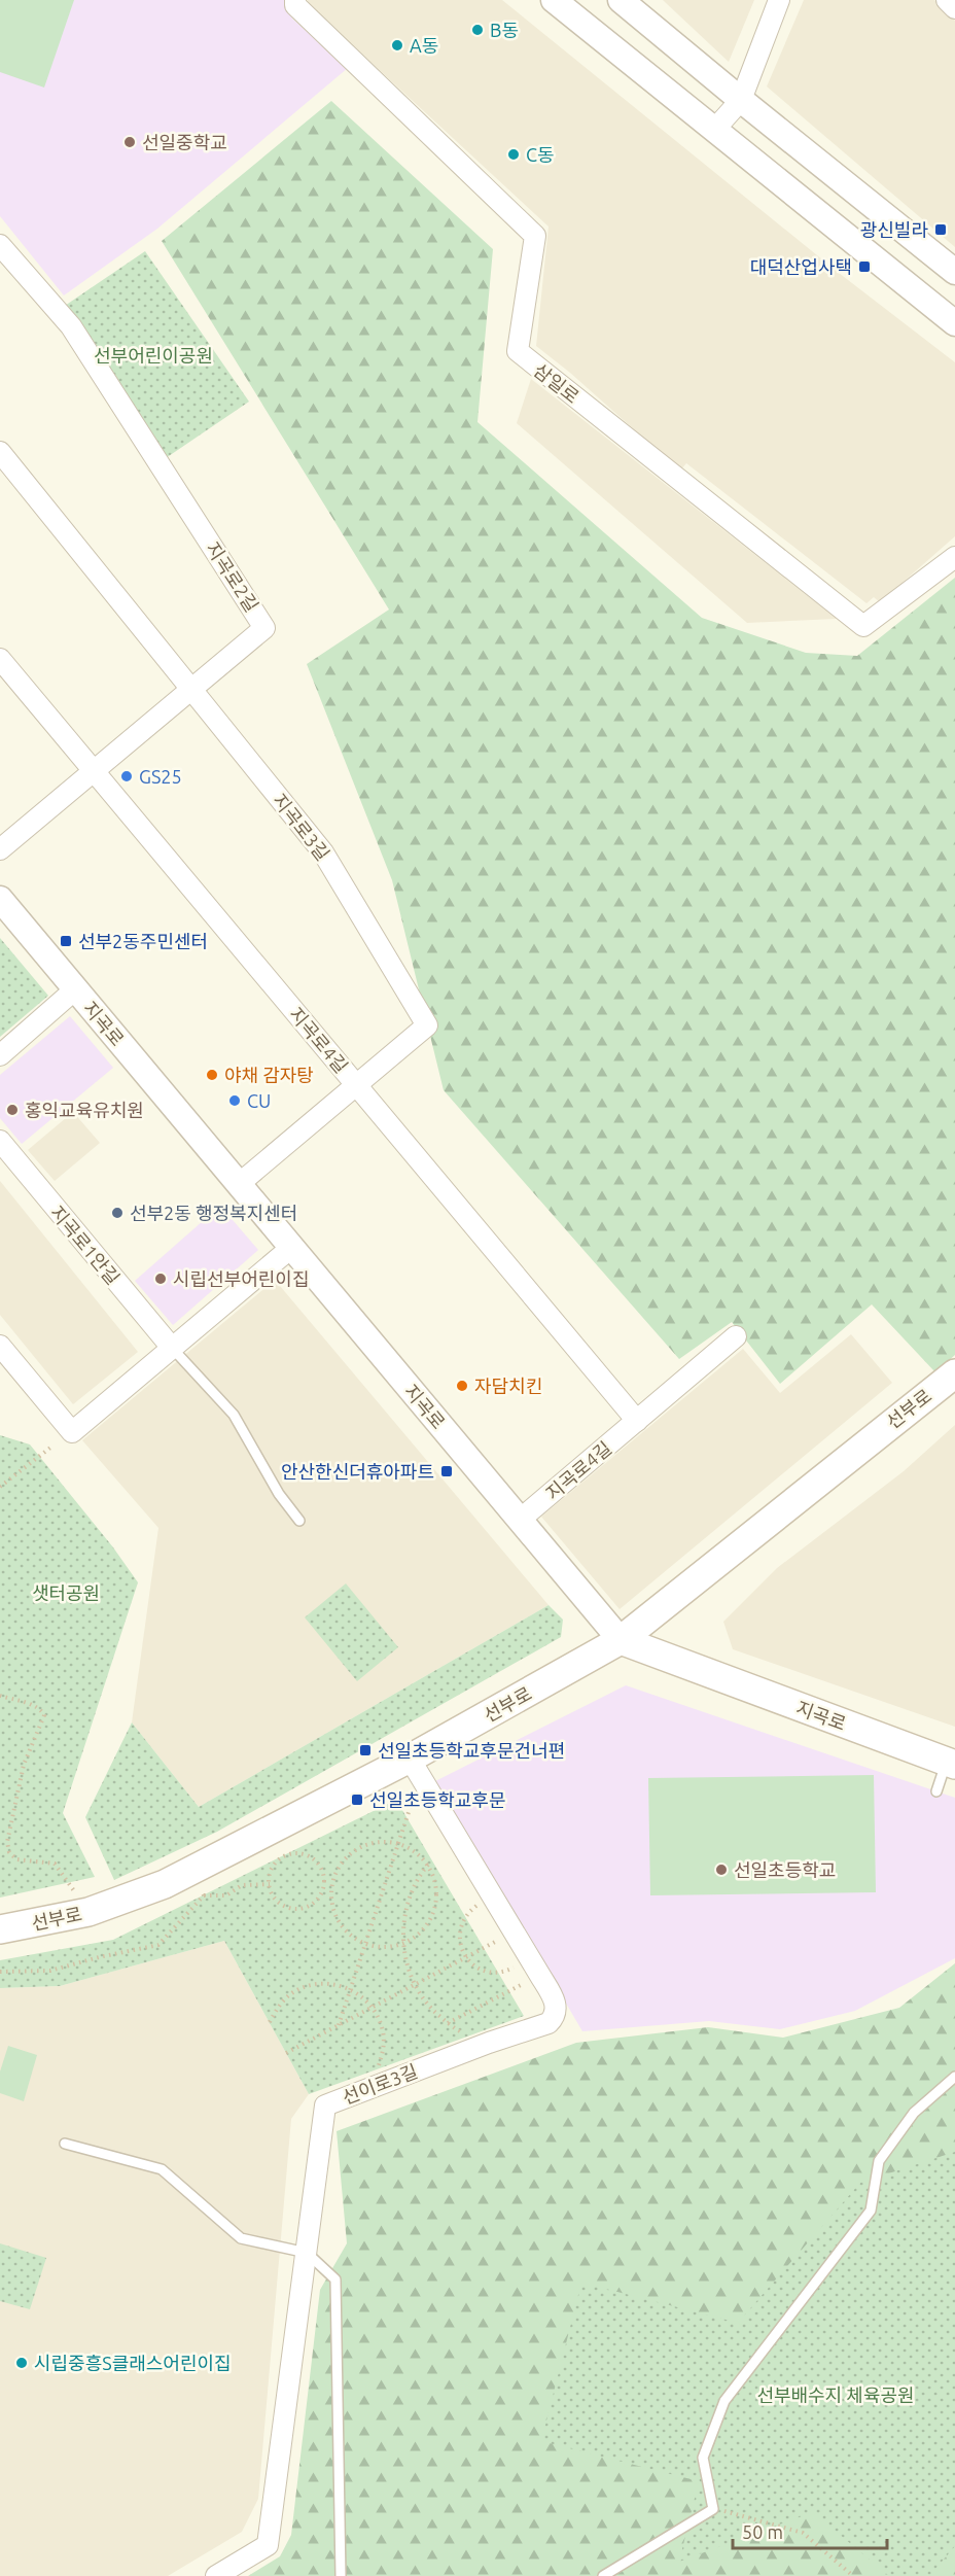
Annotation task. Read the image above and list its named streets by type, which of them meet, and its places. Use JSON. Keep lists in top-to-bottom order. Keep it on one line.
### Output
{"streets":{"main road":["지곡로","선부로"],"street":["삼일로","지곡로2길","지곡로3길","지곡로4길","지곡로1안길","선이로3길"]},"crossings":[["지곡로2길","지곡로3길"],["지곡로2길","지곡로4길"],["지곡로3길","지곡로"],["지곡로3길","지곡로4길"],["지곡로","지곡로4길"],["지곡로","선부로"],["선부로","선이로3길"]],"parks":["선부어린이공원","샛터공원","선부배수지 체육공원"],"places":{"other":["B동","A동","선일중학교","C동","GS25","야채 감자탕","CU","홍익교육유치원","선부2동 행정복지센터","시립선부어린이집","자담치킨","선일초등학교","시립중흥S클래스어린이집"],"transit":["광신빌라","대덕산업사택","선부2동주민센터","안산한신더휴아파트","선일초등학교후문건너편","선일초등학교후문"]},"scale_bar":"50 m"}
